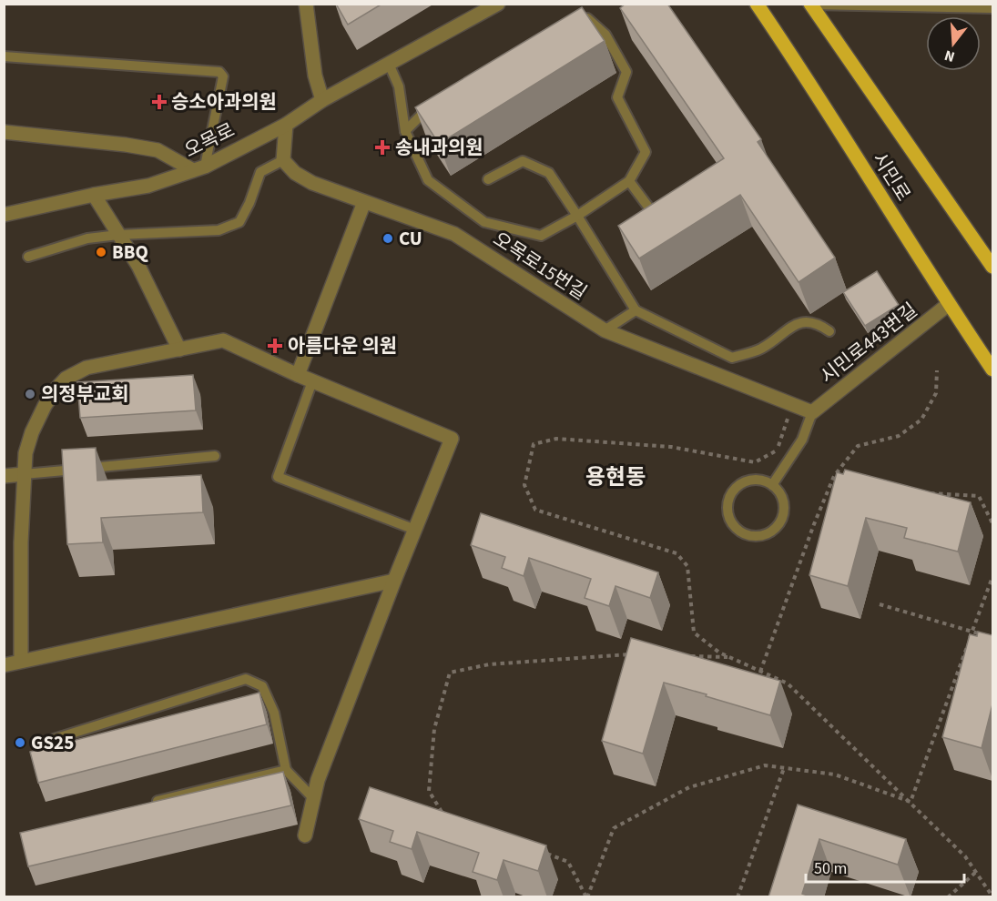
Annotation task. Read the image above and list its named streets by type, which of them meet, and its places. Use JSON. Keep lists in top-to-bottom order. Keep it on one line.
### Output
{"streets":{"main road":["시민로"],"street":["오목로","오목로15번길","시민로443번길"]},"crossings":[["시민로","시민로443번길"],["오목로15번길","시민로443번길"]],"districts":["용현동"],"places":{"health":["승소아과의원","송내과의원","아름다운 의원"],"other":["CU","BBQ","의정부교회","GS25"]},"scale_bar":"50 m","north":"bottom"}
